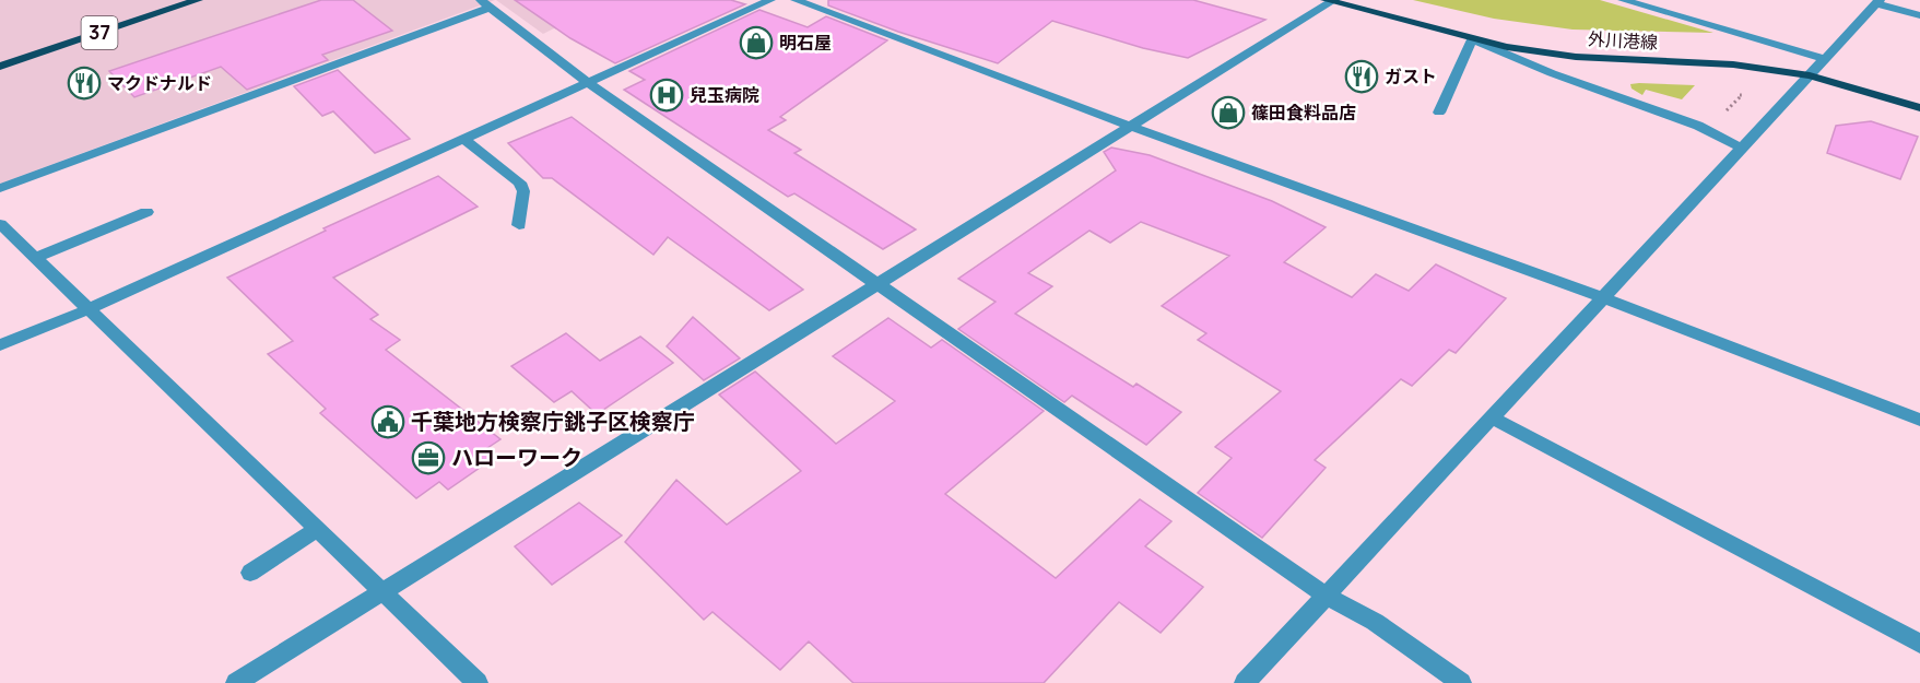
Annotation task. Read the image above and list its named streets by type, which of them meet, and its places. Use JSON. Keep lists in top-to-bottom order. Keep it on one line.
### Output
{"streets":{"main road":["37","外川港線"]},"places":{"shop":["明石屋","篠田食料品店"],"restaurant":["ガスト","マクドナルド"],"hospital":["兒玉病院"],"public building":["千葉地方検察庁銚子区検察庁"],"office":["ハローワーク"]}}
